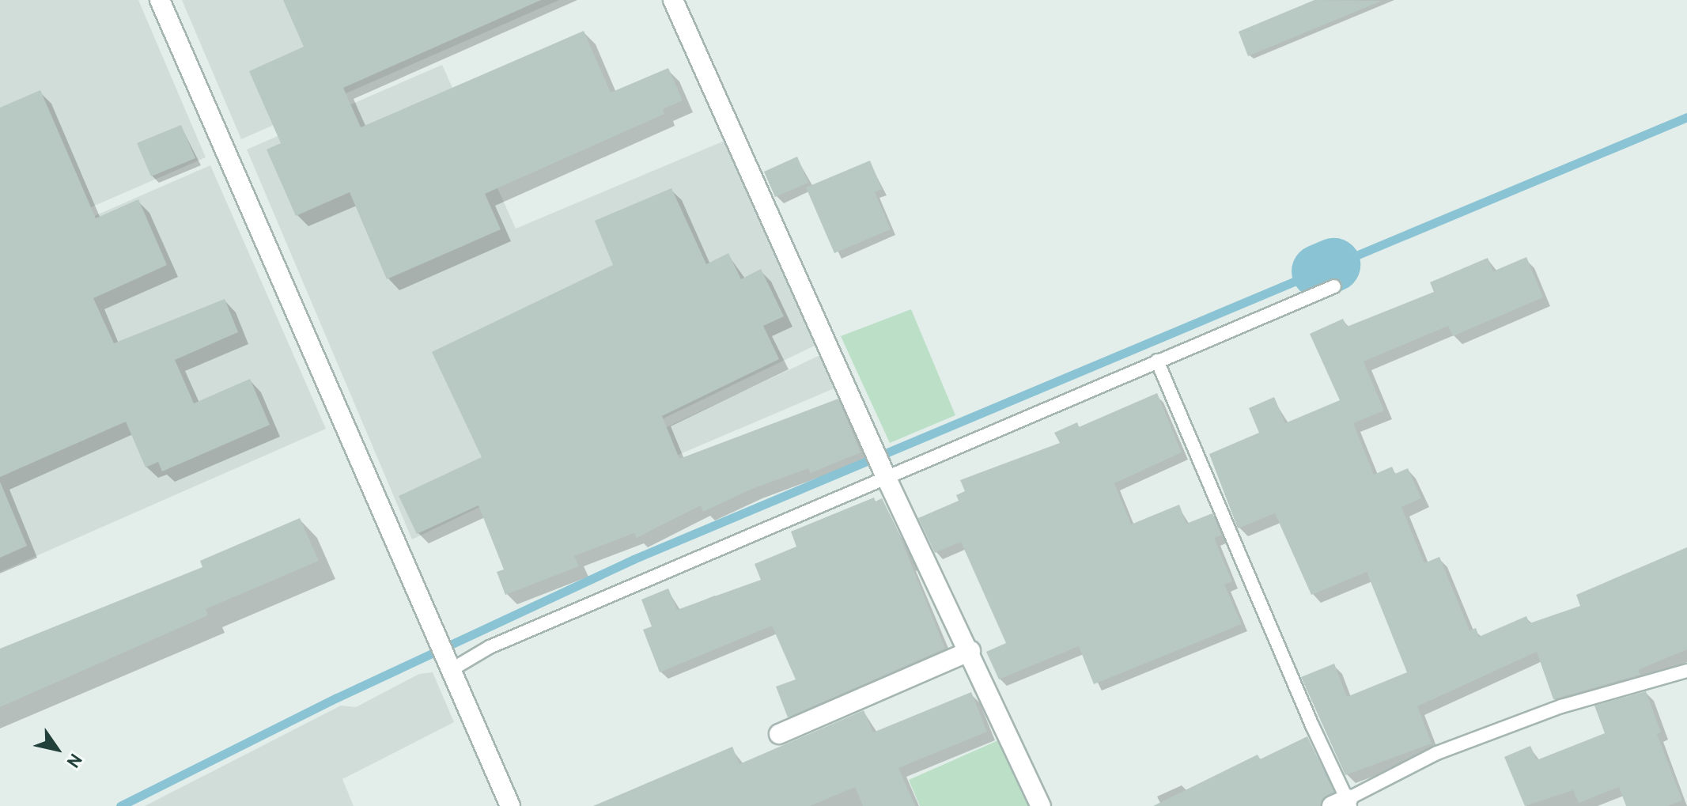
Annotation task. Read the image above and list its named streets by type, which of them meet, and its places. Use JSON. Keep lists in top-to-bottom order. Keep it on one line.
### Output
{"north":"bottom right"}
